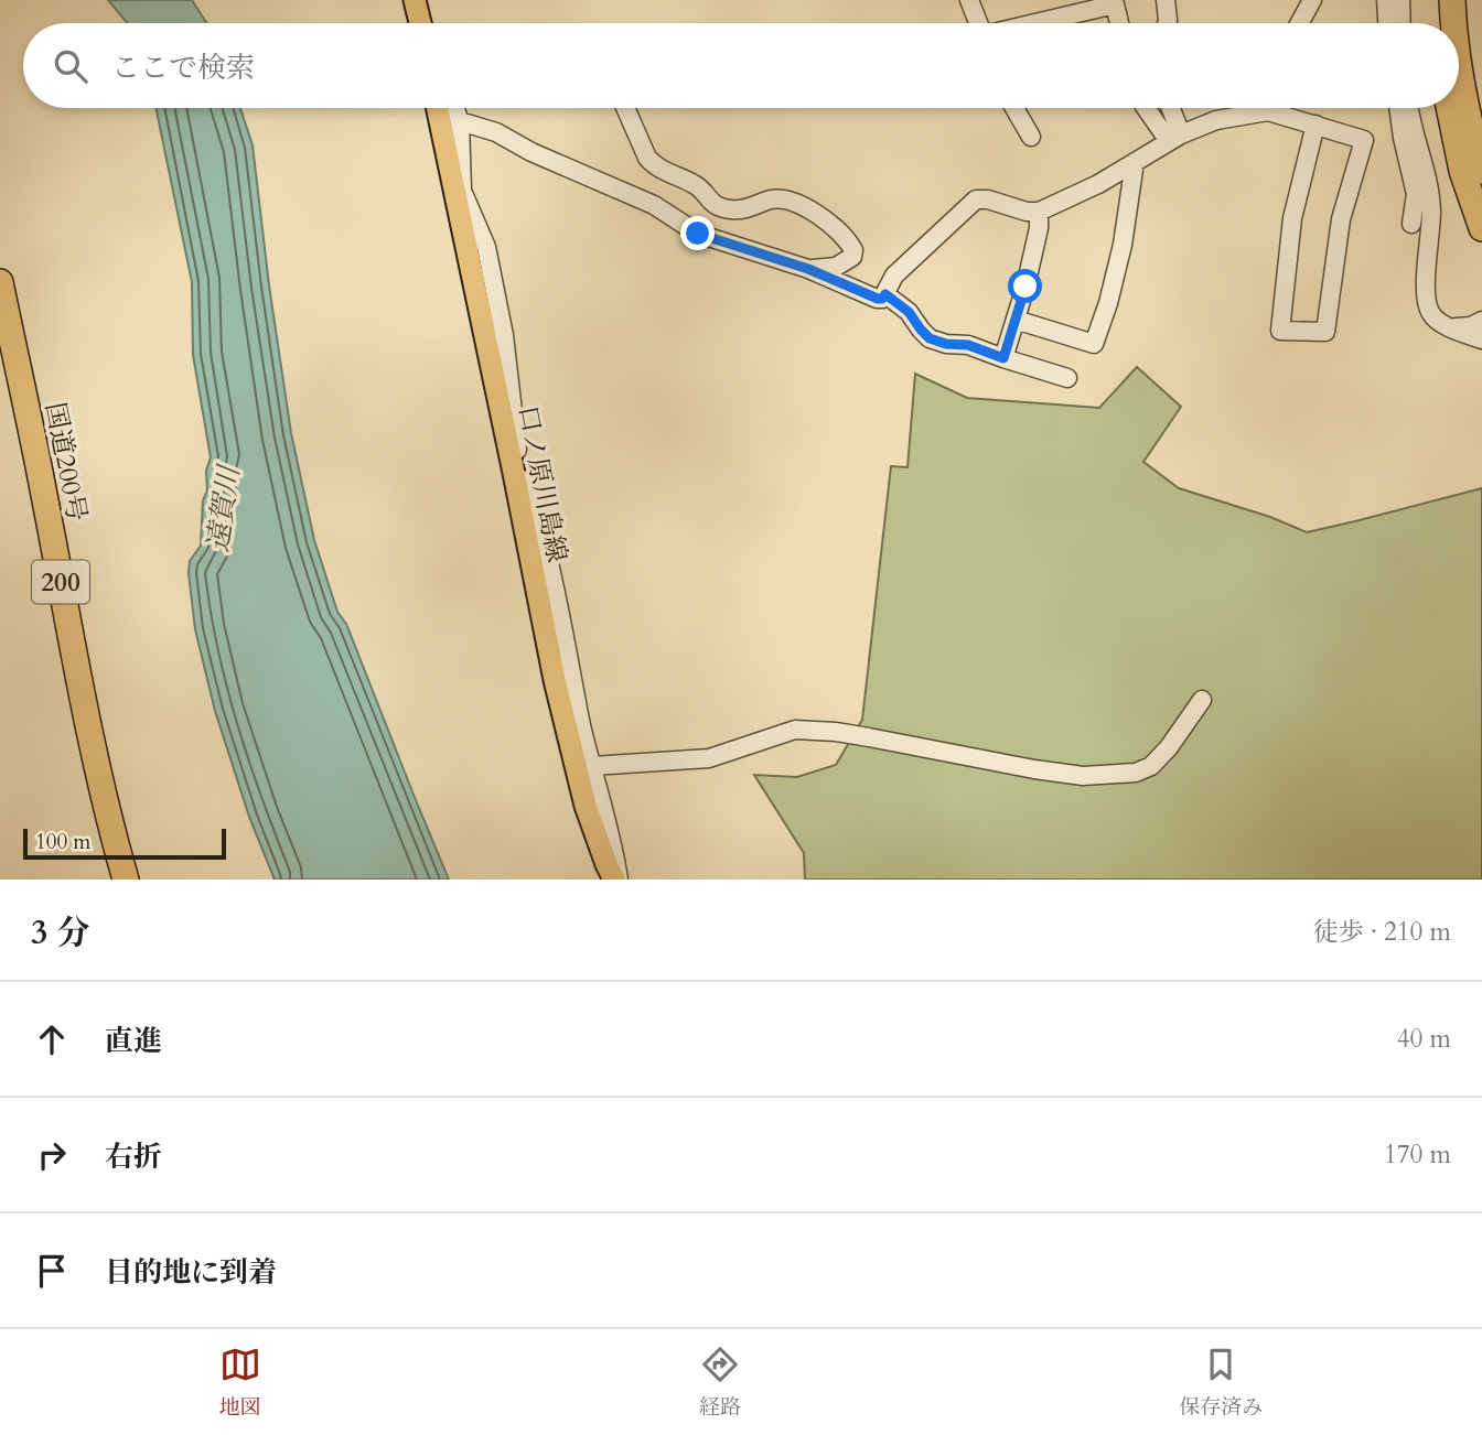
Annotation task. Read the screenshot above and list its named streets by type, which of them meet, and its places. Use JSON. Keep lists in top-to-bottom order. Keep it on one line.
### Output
{"streets":{"highway":["国道200号","200"],"main road":["口ノ原川島線"]},"water":["遠賀川"],"scale_bar":"100 m","page":{"search":"ここで検索","scale":"100 m","heading":["3 分","徒歩 · 210 m"],"list":[["直進","40 m"],["右折","170 m"],"目的地に到着"],"nav":["地図","経路","保存済み"]}}
